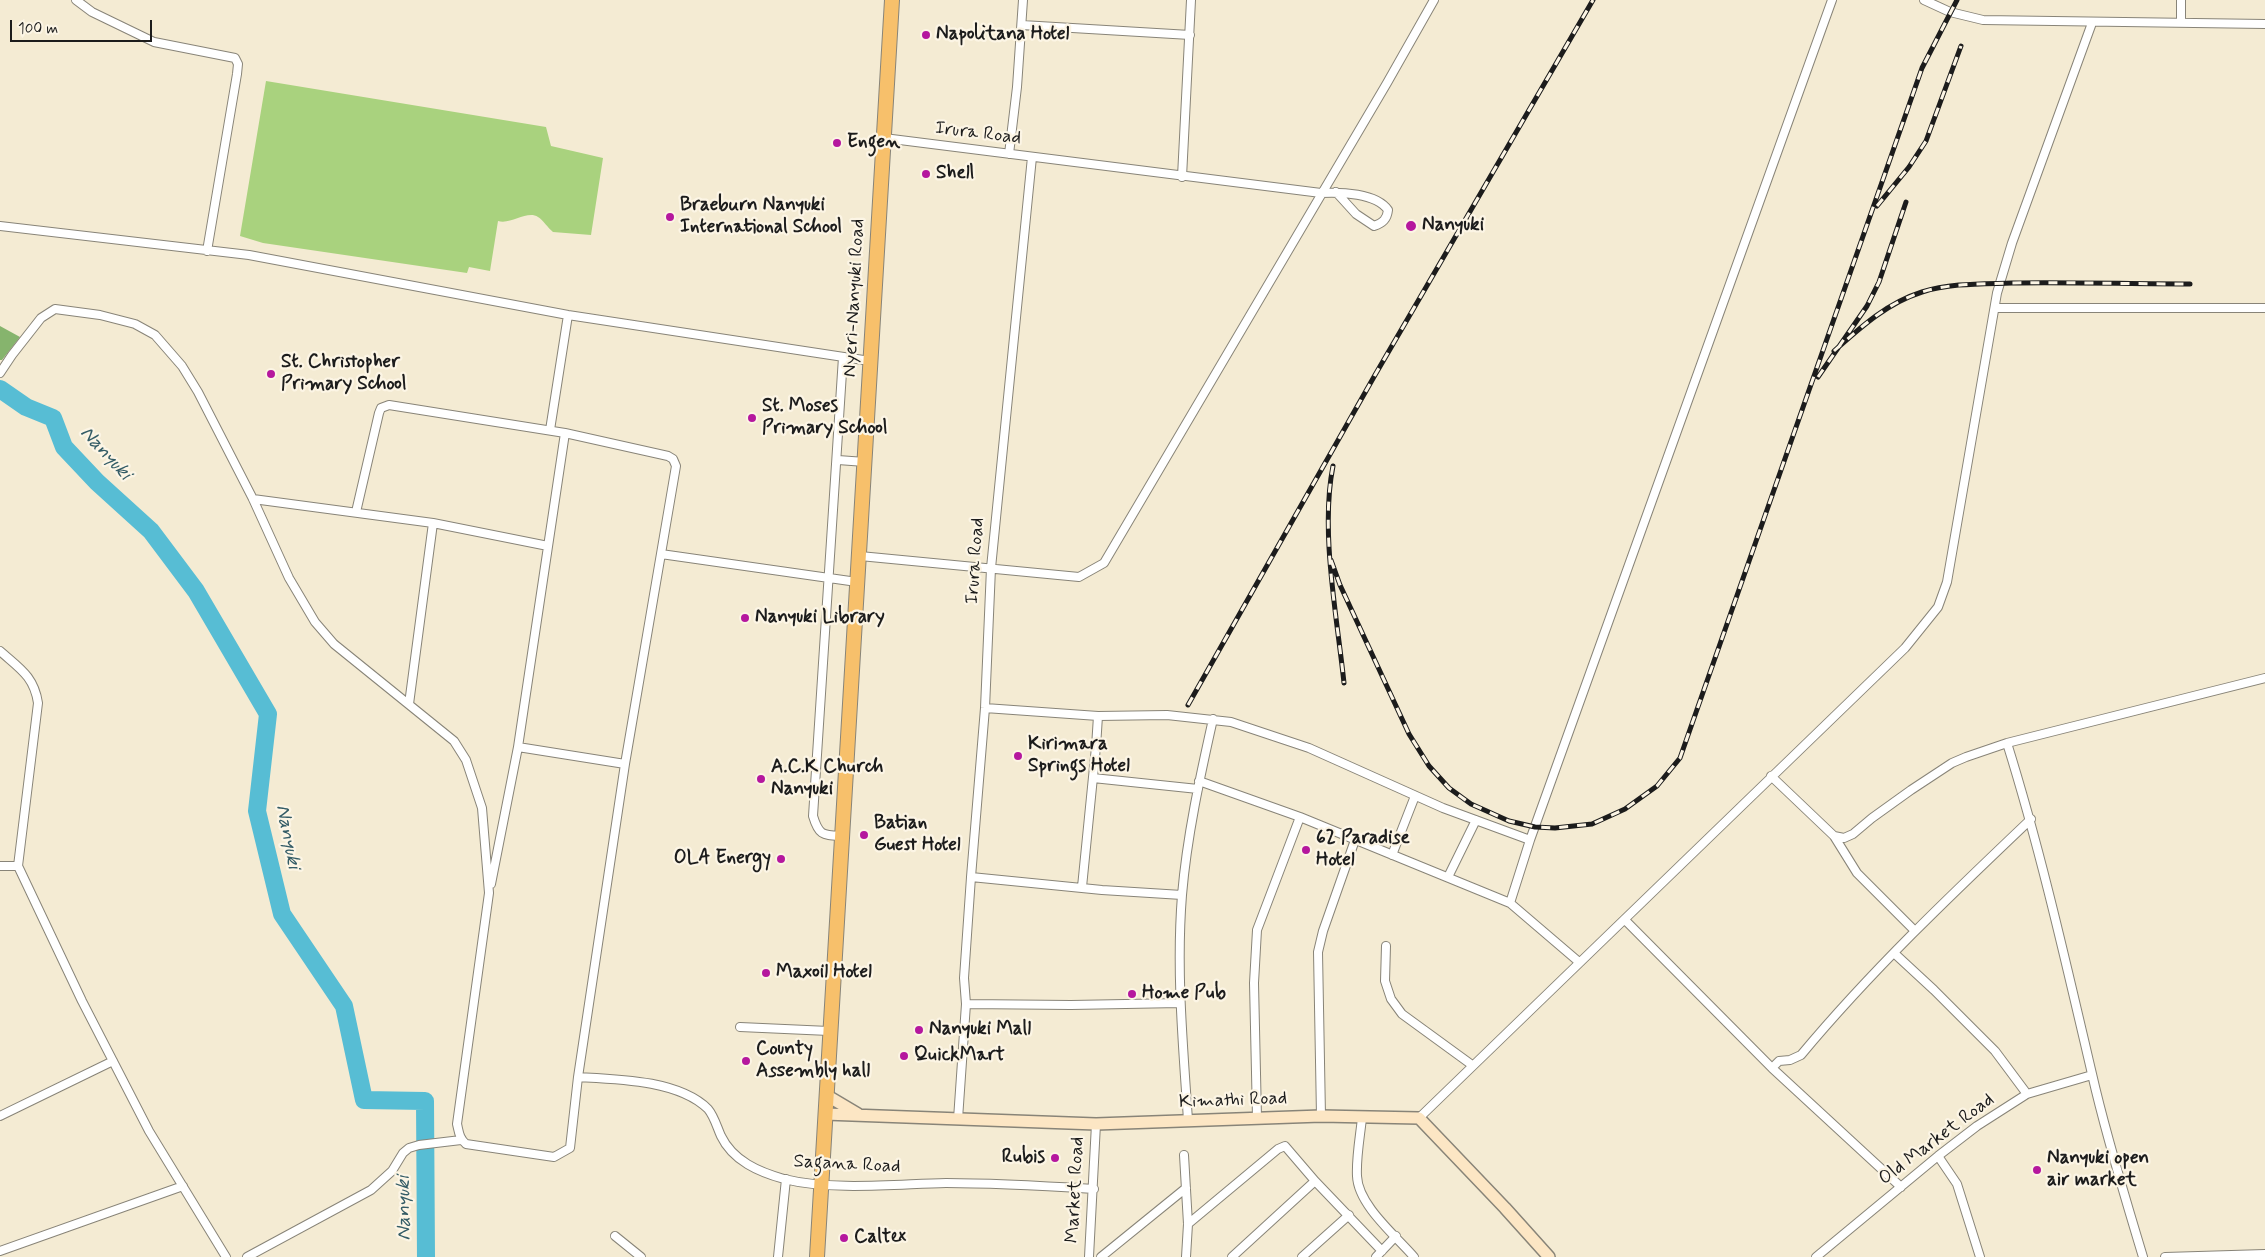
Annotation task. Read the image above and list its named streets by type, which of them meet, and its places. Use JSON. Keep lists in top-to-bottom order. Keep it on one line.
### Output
{"streets":{"highway":["Nyeri-Nanyuki Road"],"street":["Irura Road","Kimathi Road","Old Market Road","Sagana Road","Market Road"]},"crossings":[["Irura Road","Nyeri-Nanyuki Road"],["Irura Road","Kimathi Road"],["Nyeri-Nanyuki Road","Kimathi Road"],["Nyeri-Nanyuki Road","Sagana Road"],["Kimathi Road","Market Road"],["Sagana Road","Market Road"]],"water":["Nanyuki"],"places":["Napolitana Hotel","Engen","Shell","Braeburn Nanyuki International School","Nanyuki","St. Christopher Primary School","St. Moses Primary School","Nanyuki Library","Kirimara Springs Hotel","A.C.K Church Nanyuki","Batian Guest Hotel","62 Paradise Hotel","OLA Energy","Maxoil Hotel","Home Pub","Nanyuki Mall","QuickMart","County Assembly hall","Rubis","Nanyuki open air market","Caltex"],"scale_bar":"100 m"}
